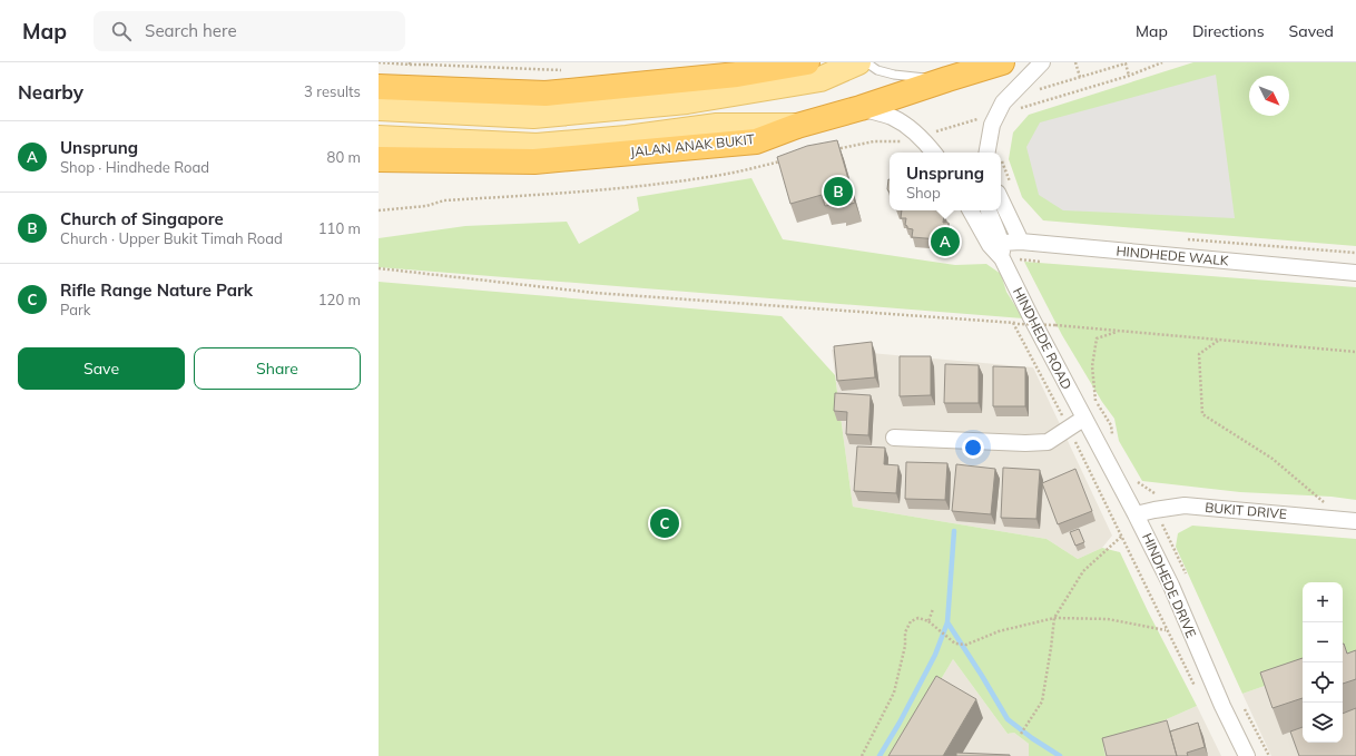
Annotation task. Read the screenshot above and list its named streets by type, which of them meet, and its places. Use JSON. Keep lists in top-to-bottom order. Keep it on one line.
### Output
{"streets":{"highway":["JALAN ANAK BUKIT"],"street":["HINDHEDE WALK","HINDHEDE ROAD","BUKIT DRIVE","HINDHEDE DRIVE"]},"crossings":[["HINDHEDE WALK","HINDHEDE ROAD"],["HINDHEDE ROAD","HINDHEDE DRIVE"],["BUKIT DRIVE","HINDHEDE DRIVE"]],"north":"bottom right","page":{"header":"Map","search":"Search here","nav":["Map","Directions","Saved"],"heading":["Nearby","3 results"],"list":[{"mark":"A","name":"Unsprung","note":"Shop · Hindhede Road","value":"80 m"},{"mark":"B","name":"Church of Singapore","note":"Church · Upper Bukit Timah Road","value":"110 m"},{"mark":"C","name":"Rifle Range Nature Park","note":"Park","value":"120 m"}],"popup":["Unsprung","Shop"],"pins":["B","A","C"],"buttons":["Save","Share"],"map_buttons":["+","−"]}}
